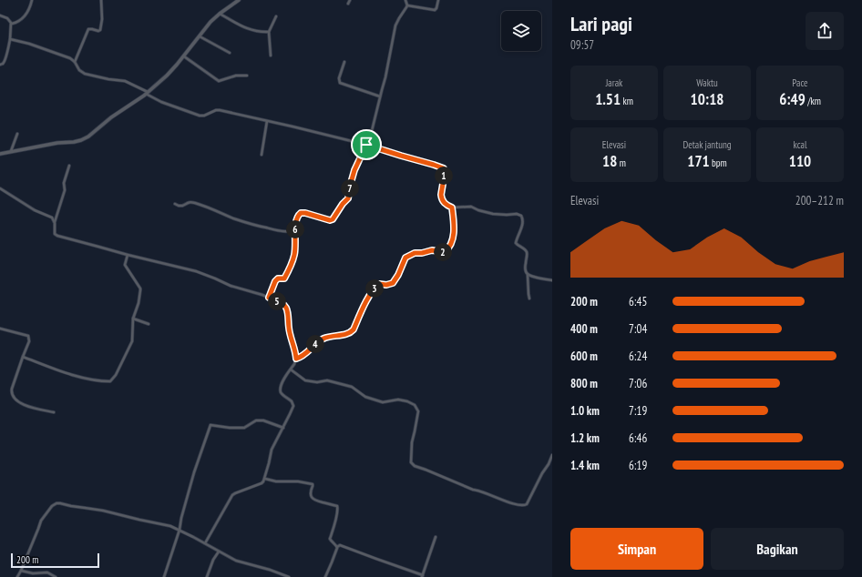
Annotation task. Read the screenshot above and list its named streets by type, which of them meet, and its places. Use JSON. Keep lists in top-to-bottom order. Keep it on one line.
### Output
{"scale_bar":"200 m","page":{"heading":["Lari pagi","09:57"],"stats":[["Jarak","1.51 km"],["Waktu","10:18"],["Pace","6:49 /km"],["Elevasi","18 m"],["Detak jantung","171 bpm"],["kcal","110"]],"pins":["1","7","6","2","3","5","4"],"chart":["Elevasi","200–212 m"],"list":[{"name":"200 m","note":"6:45"},{"name":"400 m","note":"7:04"},{"name":"600 m","note":"6:24"},{"name":"800 m","note":"7:06"},{"name":"1.0 km","note":"7:19"},{"name":"1.2 km","note":"6:46"},{"name":"1.4 km","note":"6:19"}],"buttons":["Simpan","Bagikan"],"scale":"200 m"}}
